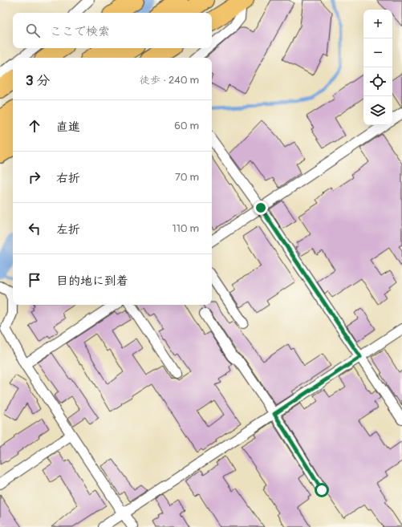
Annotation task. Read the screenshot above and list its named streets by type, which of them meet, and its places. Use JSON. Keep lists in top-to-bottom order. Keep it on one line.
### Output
{"page":{"map_buttons":["+","−"],"search":"ここで検索","heading":["3 分","徒歩 · 240 m"],"list":[["直進","60 m"],["右折","70 m"],["左折","110 m"],"目的地に到着"]}}
